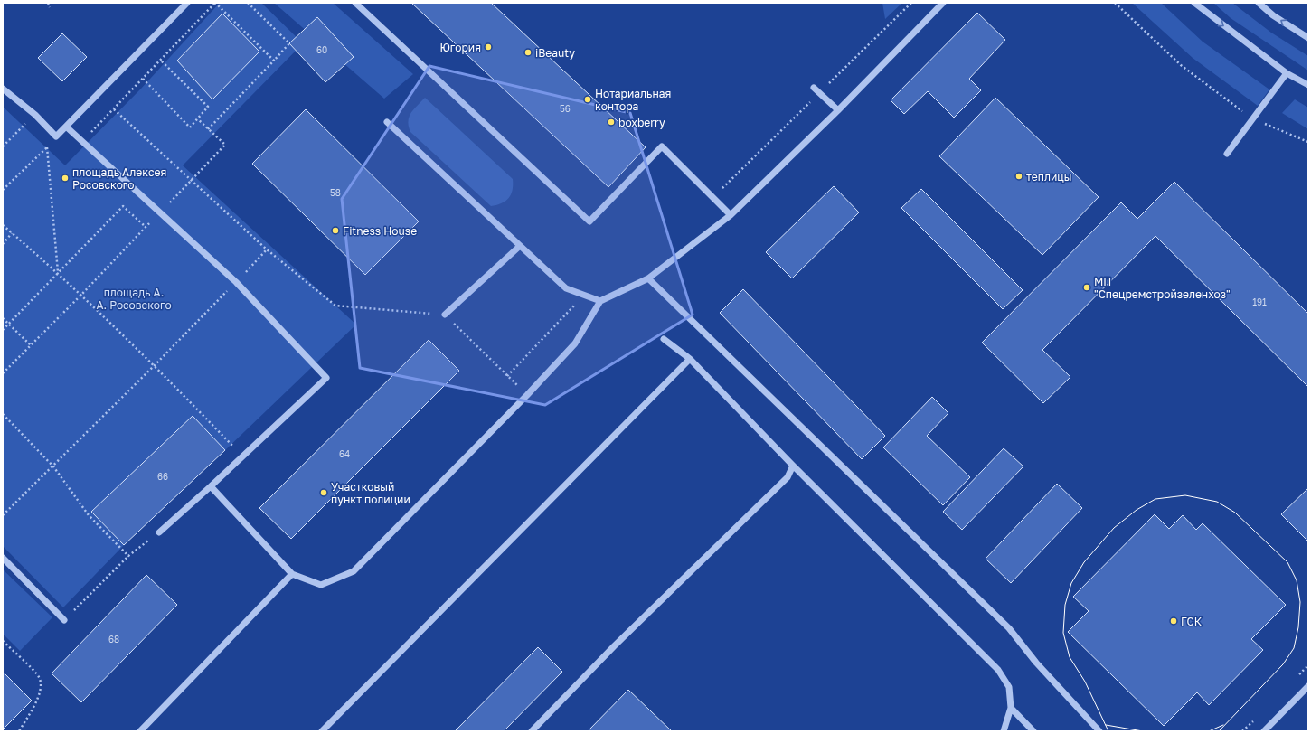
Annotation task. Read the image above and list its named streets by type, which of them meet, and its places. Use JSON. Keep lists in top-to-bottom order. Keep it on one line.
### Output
{"parks":["площадь А. А. Росовского"],"places":["Югория","iBeauty","Нотариальная контора","boxberry","теплицы","площадь Алексея Росовского","Fitness House","МП \"Спецремстройзеленхоз\"","Участковый пункт полиции","ГСК"],"house_numbers":["60","56","58","191","64","66","68"]}
